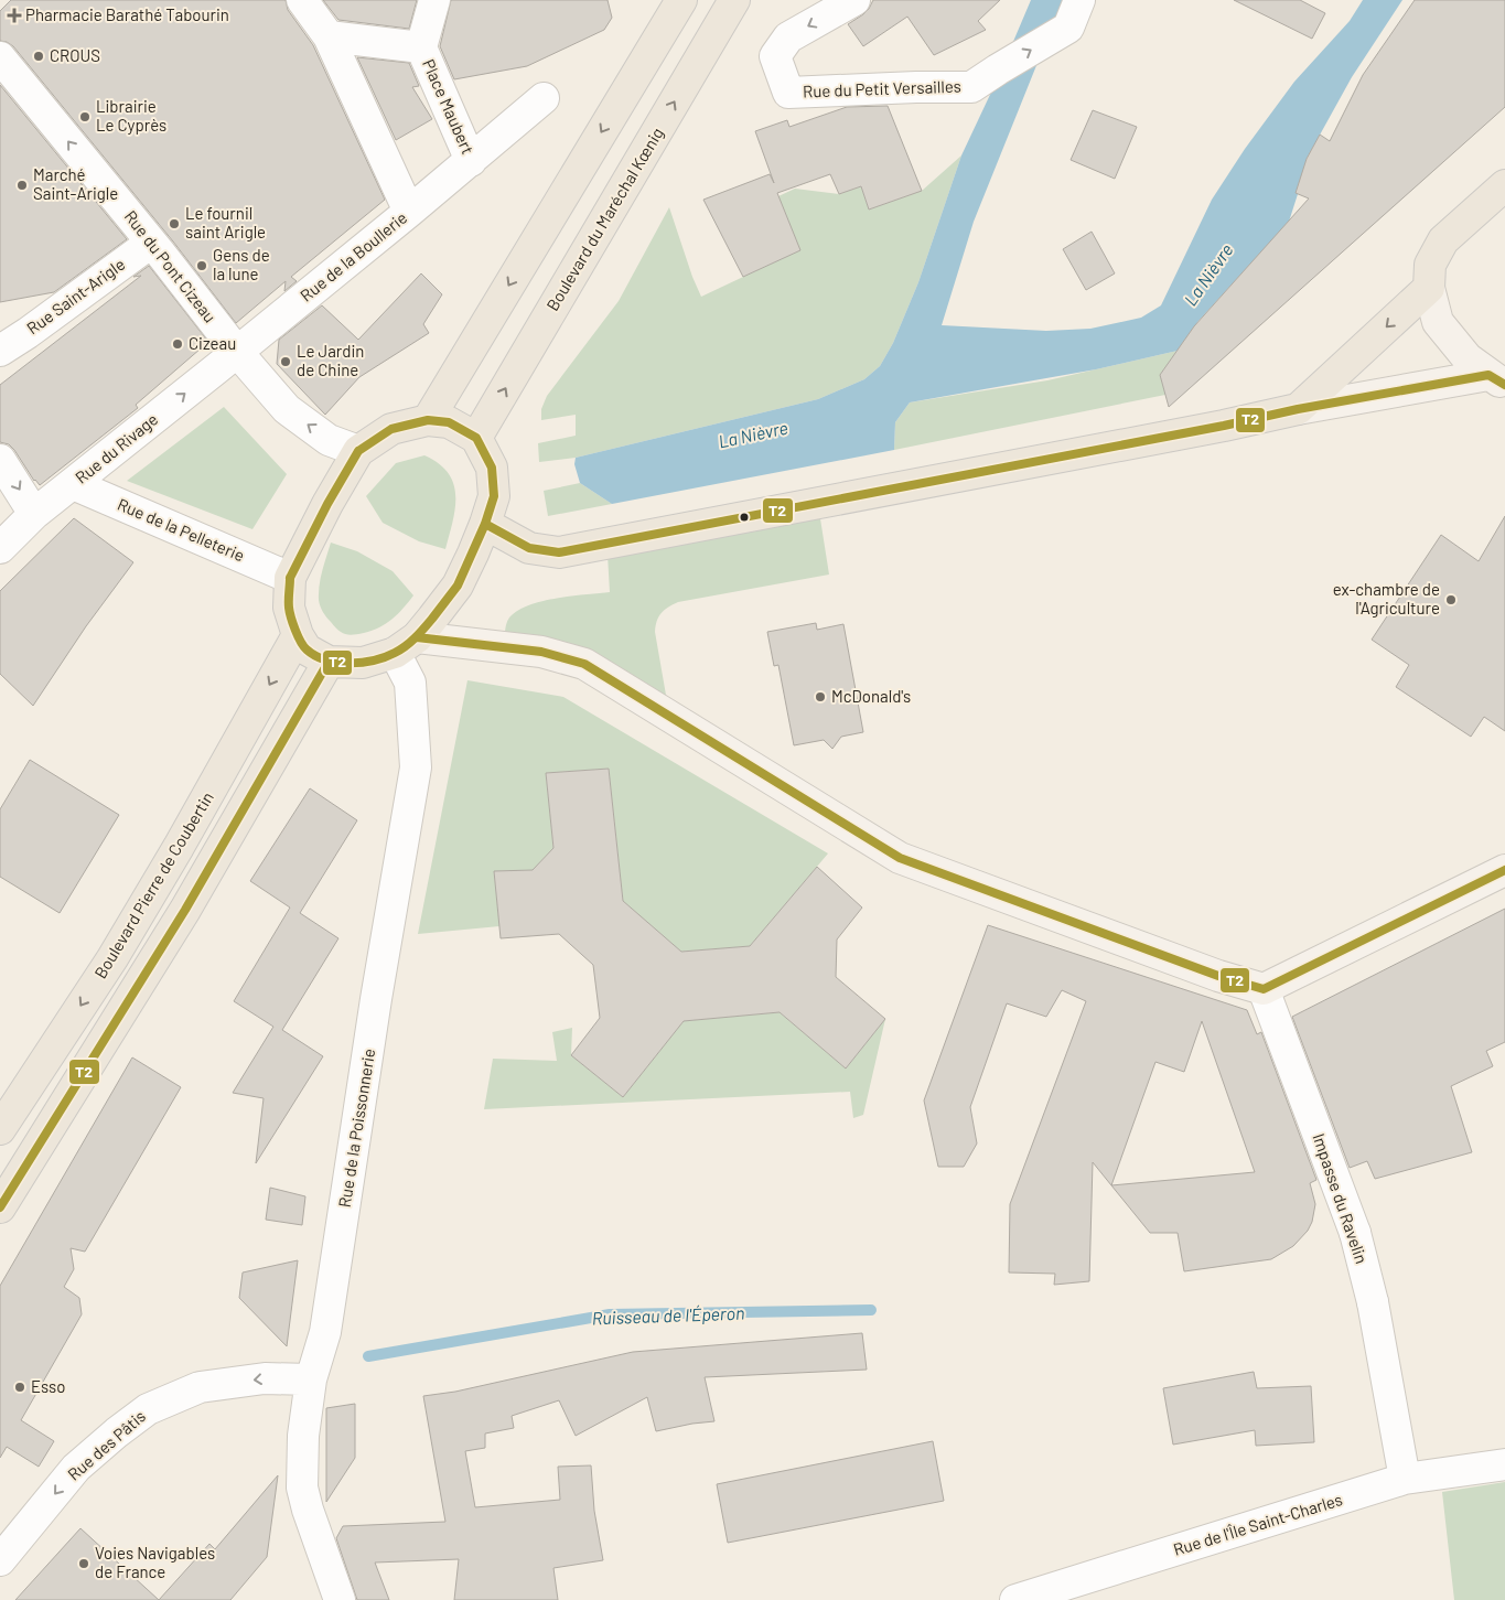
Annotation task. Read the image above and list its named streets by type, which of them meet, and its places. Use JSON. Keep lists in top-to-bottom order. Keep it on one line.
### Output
{"streets":{"main road":["Boulevard du Maréchal Kœnig","Boulevard Pierre de Coubertin"],"street":["Rue du Petit Versailles","Place Maubert","Rue de la Boullerie","Rue du Pont Cizeau","Rue Saint-Arigle","Rue du Rivage","Rue de la Pelleterie","Rue de la Poissonnerie","Impasse du Ravelin","Rue des Pâtis","Rue de l'Île Saint-Charles"]},"crossings":[["Place Maubert","Rue de la Boullerie"],["Rue de la Boullerie","Rue du Pont Cizeau"],["Rue de la Boullerie","Rue du Rivage"],["Rue du Pont Cizeau","Rue Saint-Arigle"],["Rue du Pont Cizeau","Rue du Rivage"],["Rue du Rivage","Rue de la Pelleterie"],["Rue de la Poissonnerie","Rue des Pâtis"],["Impasse du Ravelin","Rue de l'Île Saint-Charles"]],"one_way":["Rue du Pont Cizeau","Rue du Rivage","Rue des Pâtis"],"water":["La Nièvre","Ruisseau de l'Éperon"],"places":{"health":["Pharmacie Barathé Tabourin"],"other":["CROUS","Librairie Le Cyprès","Marché Saint-Arigle","Le fournil saint Arigle","Gens de la lune","Cizeau","Le Jardin de Chine","ex-chambre de l'Agriculture","McDonald's","Esso","Voies Navigables de France"]},"lines":["transit line T2"]}
